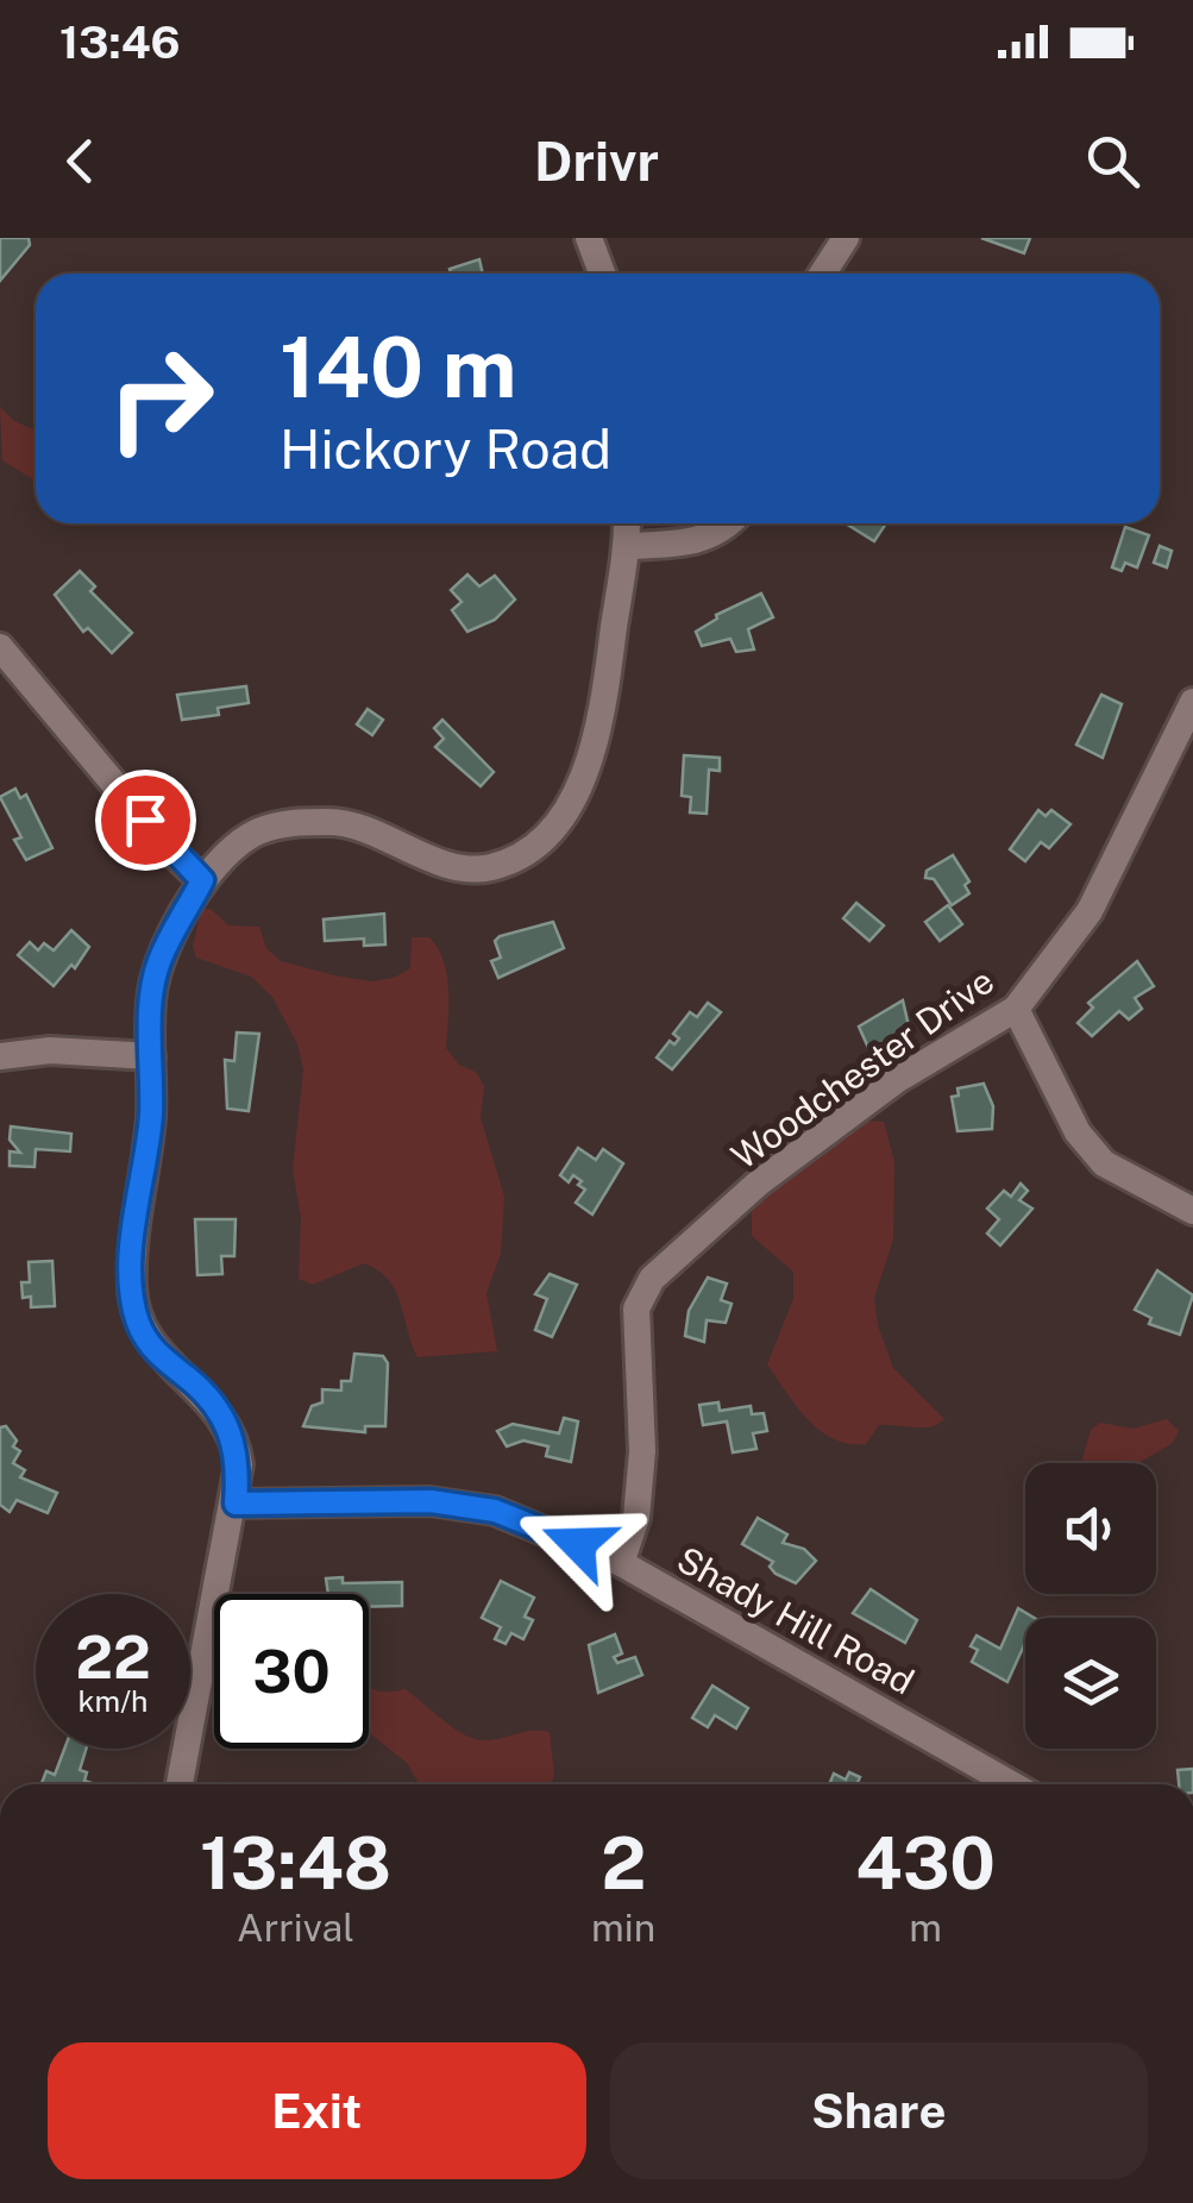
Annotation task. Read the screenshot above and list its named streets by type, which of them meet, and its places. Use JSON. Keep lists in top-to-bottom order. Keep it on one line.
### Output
{"streets":{"street":["Woodchester Drive","Shady Hill Road"]},"crossings":[["Woodchester Drive","Shady Hill Road"]],"page":{"status":"13:46","header":"Drivr","turn":["140 m","Hickory Road"],"speed":"22 km/h","limit":"30","eta":["13:48","Arrival","2","min","430","m"],"buttons":["Exit","Share"]}}
